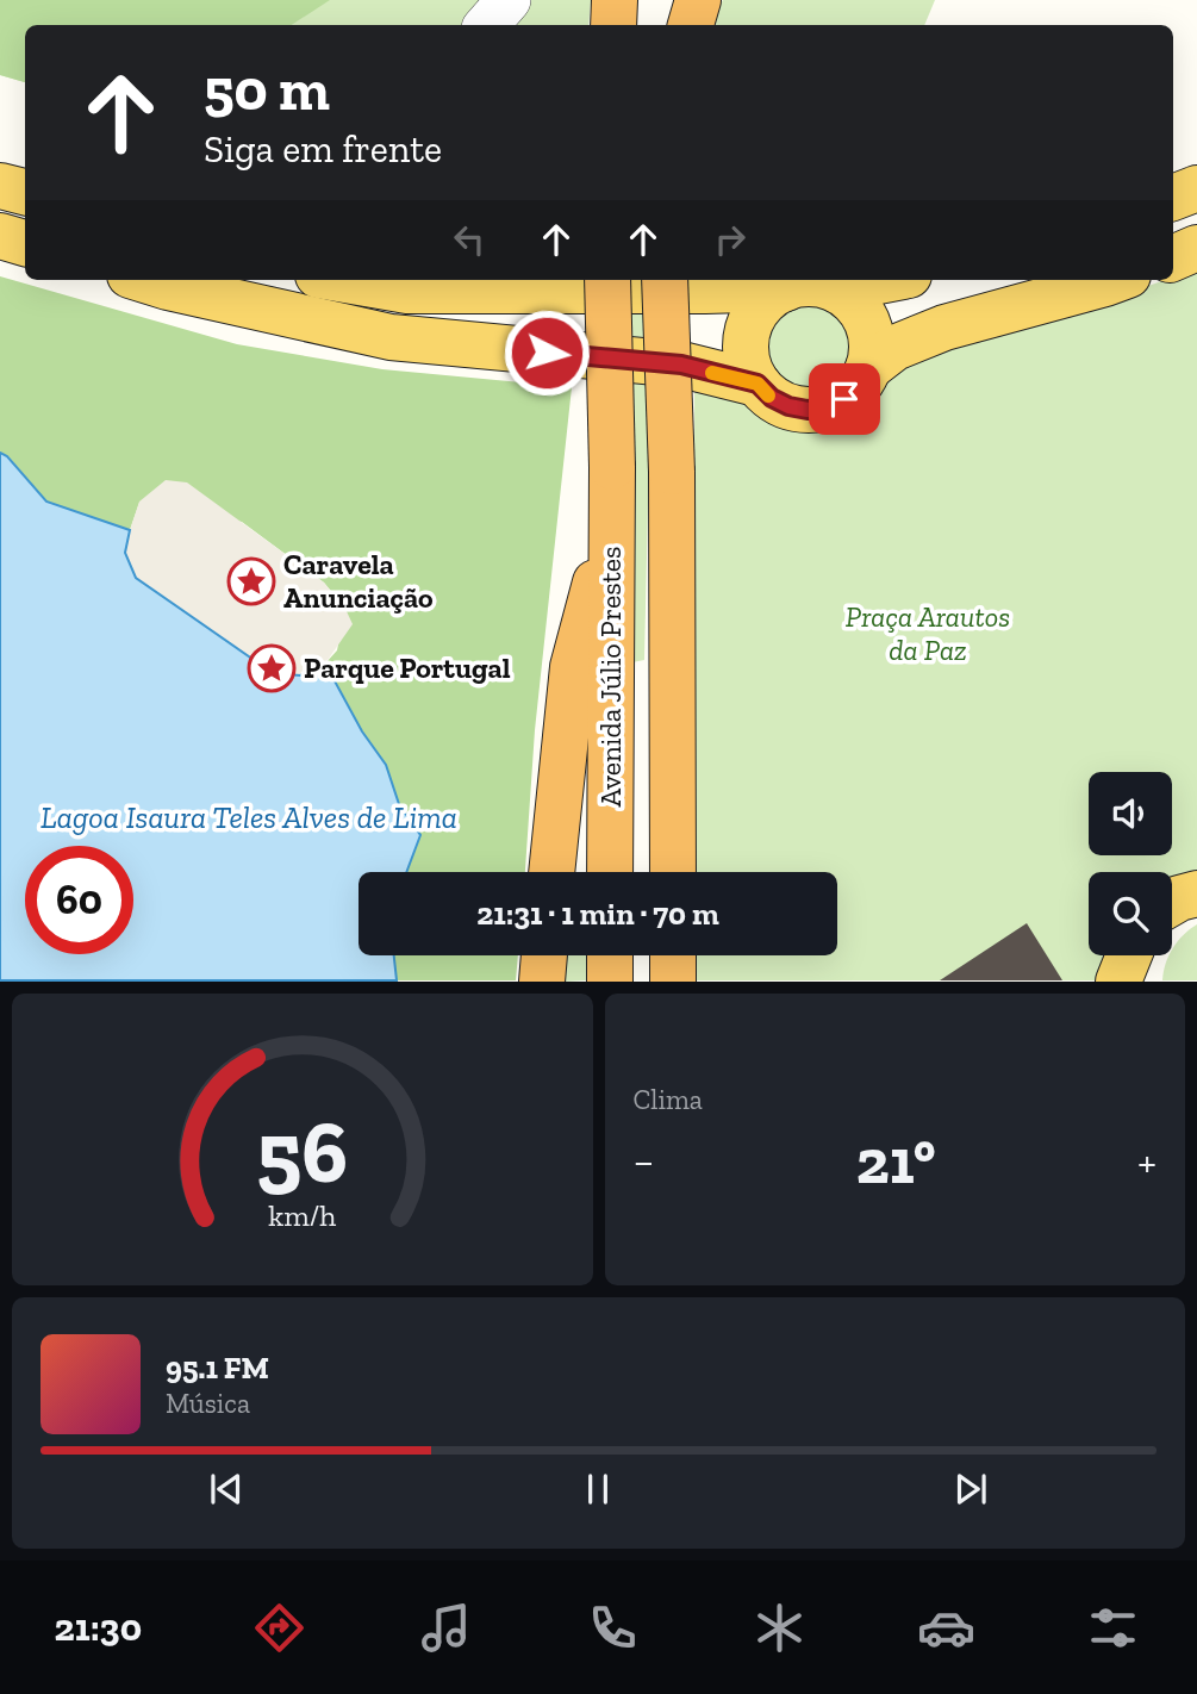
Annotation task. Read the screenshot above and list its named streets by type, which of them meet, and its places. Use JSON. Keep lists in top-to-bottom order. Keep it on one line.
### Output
{"streets":{"highway":["Avenida Júlio Prestes"]},"water":["Lagoa Isaura Teles Alves de Lima"],"parks":["Praça Arautos da Paz"],"places":{"place":["Caravela Anunciação","Parque Portugal"]},"page":{"turn":["50 m","Siga em frente"],"limit":"60","trip":"21:31 · 1 min · 70 m","tile":"Clima","heat":["−","21°","+"],"song":["95.1 FM","Música"],"tabs":"21:30","gauge":["56","km/h"]}}
